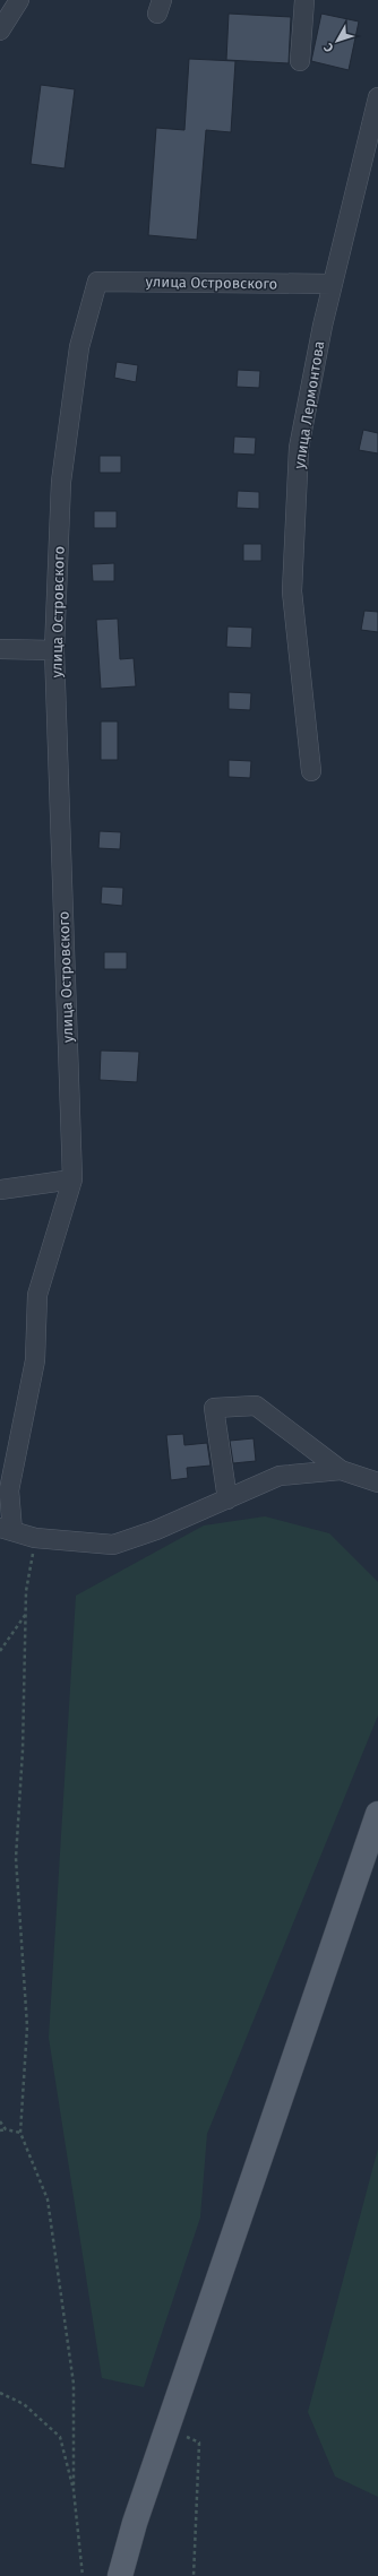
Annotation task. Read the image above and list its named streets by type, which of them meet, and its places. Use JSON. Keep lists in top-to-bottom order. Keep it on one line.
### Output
{"streets":{"street":["улица Островского","улица Лермонтова"]},"crossings":[["улица Островского","улица Лермонтова"]],"north":"bottom left"}
